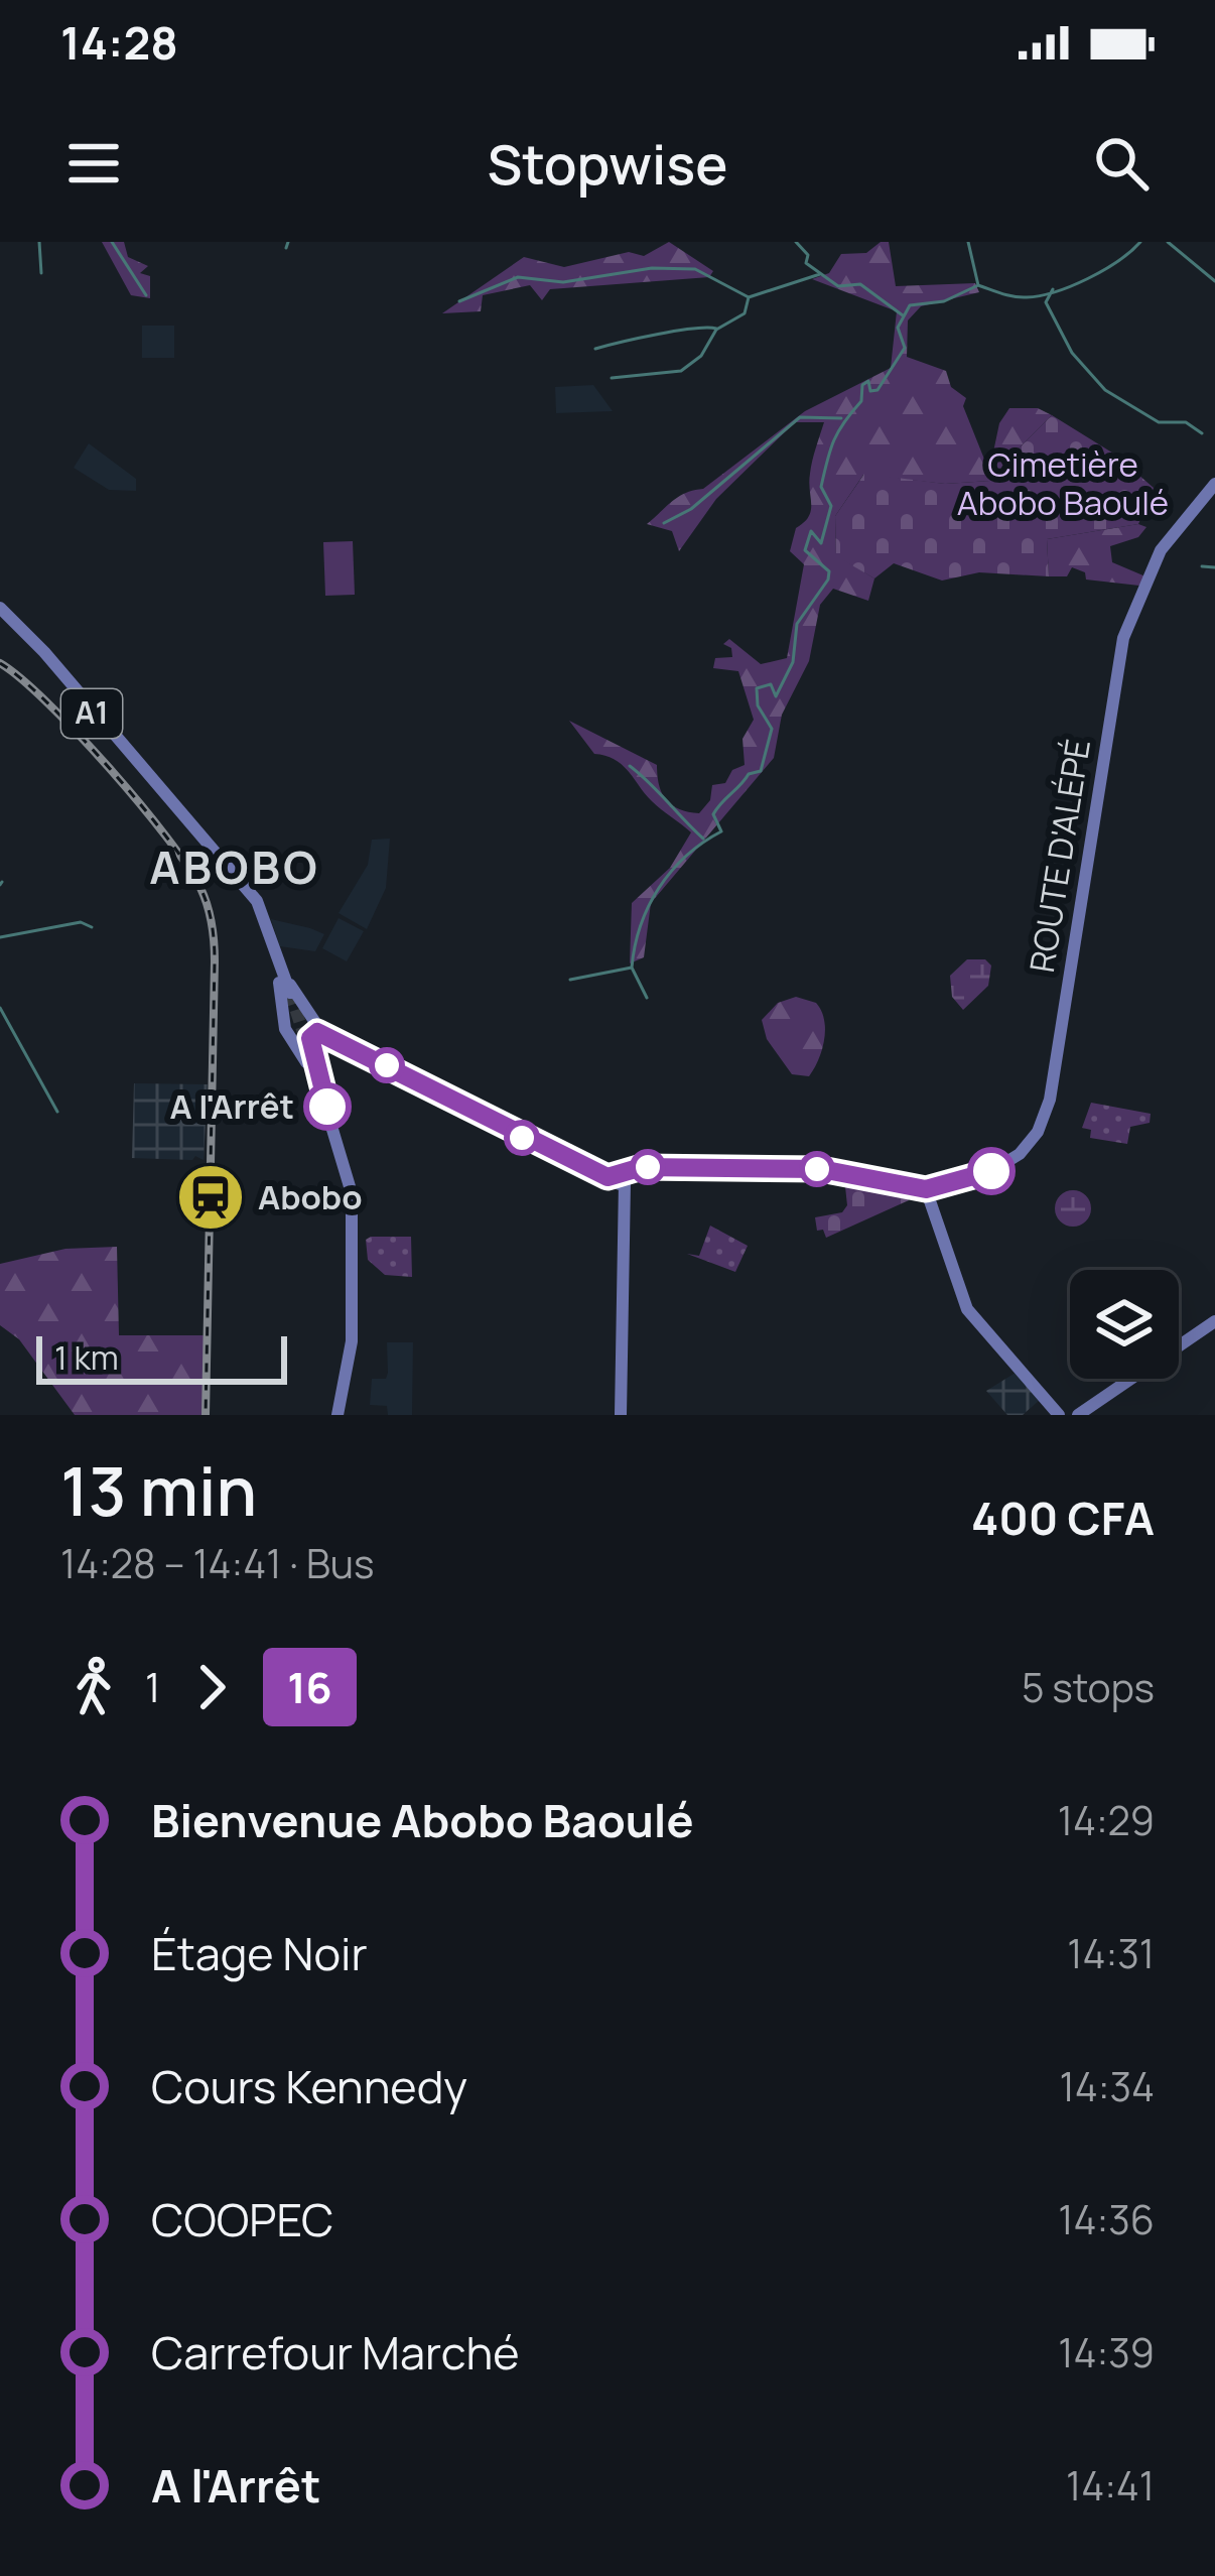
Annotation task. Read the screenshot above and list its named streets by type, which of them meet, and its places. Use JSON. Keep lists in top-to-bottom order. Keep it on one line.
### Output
{"streets":{"main road":["A1","ROUTE D'ALÉPÉ"]},"districts":["ABOBO"],"parks":["Cimetière Abobo Baoulé"],"places":{"other":["A l'Arrêt"],"station":["Abobo"]},"lines":["bus line 16"],"scale_bar":"1 km","page":{"status":"14:28","header":"Stopwise","scale":"1 km","heading":["13 min","14:28 – 14:41 · Bus","400 CFA"],"legs":["1","16","5 stops"],"list":[{"name":"Bienvenue Abobo Baoulé","value":"14:29"},{"name":"Étage Noir","value":"14:31"},{"name":"Cours Kennedy","value":"14:34"},{"name":"COOPEC","value":"14:36"},{"name":"Carrefour Marché","value":"14:39"},{"name":"A l'Arrêt","value":"14:41"}]}}
